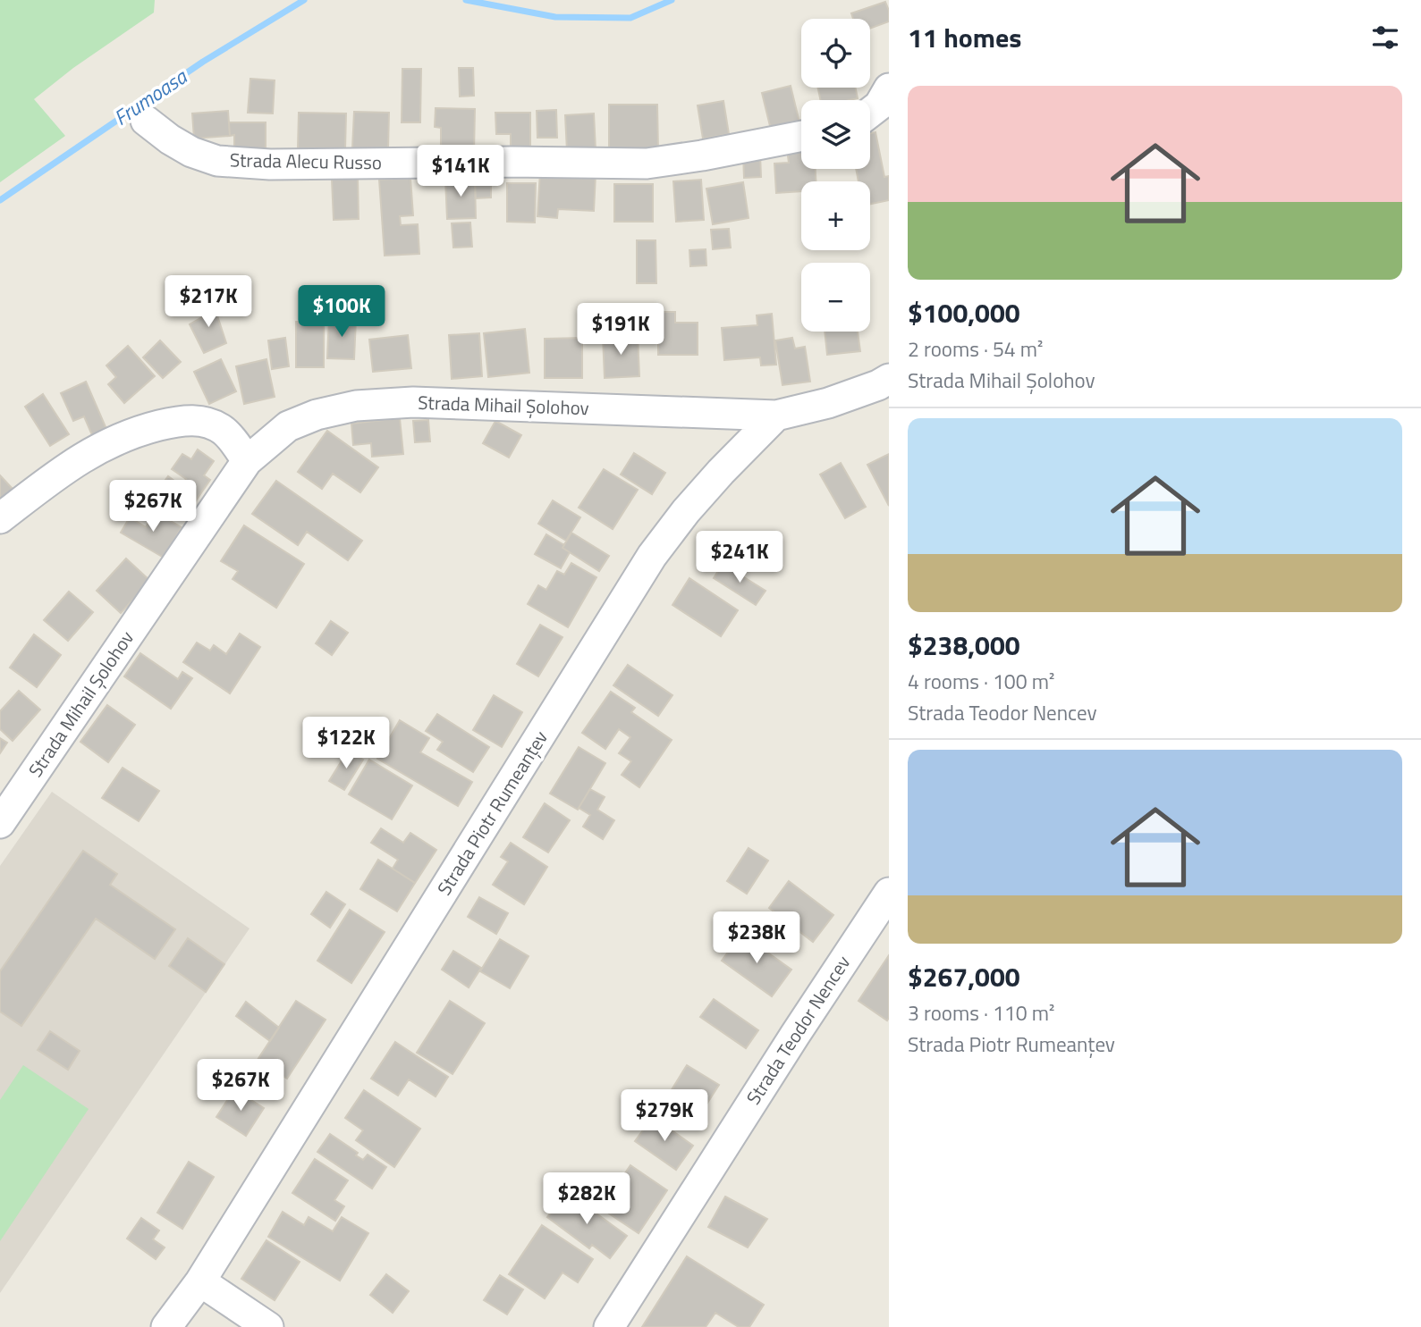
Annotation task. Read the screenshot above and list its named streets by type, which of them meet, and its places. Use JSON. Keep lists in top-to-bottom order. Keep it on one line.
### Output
{"streets":{"street":["Strada Alecu Russo","Strada Mihail Șolohov","Strada Piotr Rumeanțev","Strada Teodor Nencev"]},"crossings":[["Strada Mihail Șolohov","Strada Piotr Rumeanțev"]],"water":["Frumoasa"],"page":{"heading":"11 homes","map_buttons":["+","−"],"list":[{"name":"$100,000","note":"2 rooms · 54 m² · Strada Mihail Șolohov"},{"name":"$238,000","note":"4 rooms · 100 m² · Strada Teodor Nencev"},{"name":"$267,000","note":"3 rooms · 110 m² · Strada Piotr Rumeanțev"}],"price":["$141K","$217K","$100K","$191K","$267K","$241K","$122K","$238K","$267K","$279K","$282K"]}}
